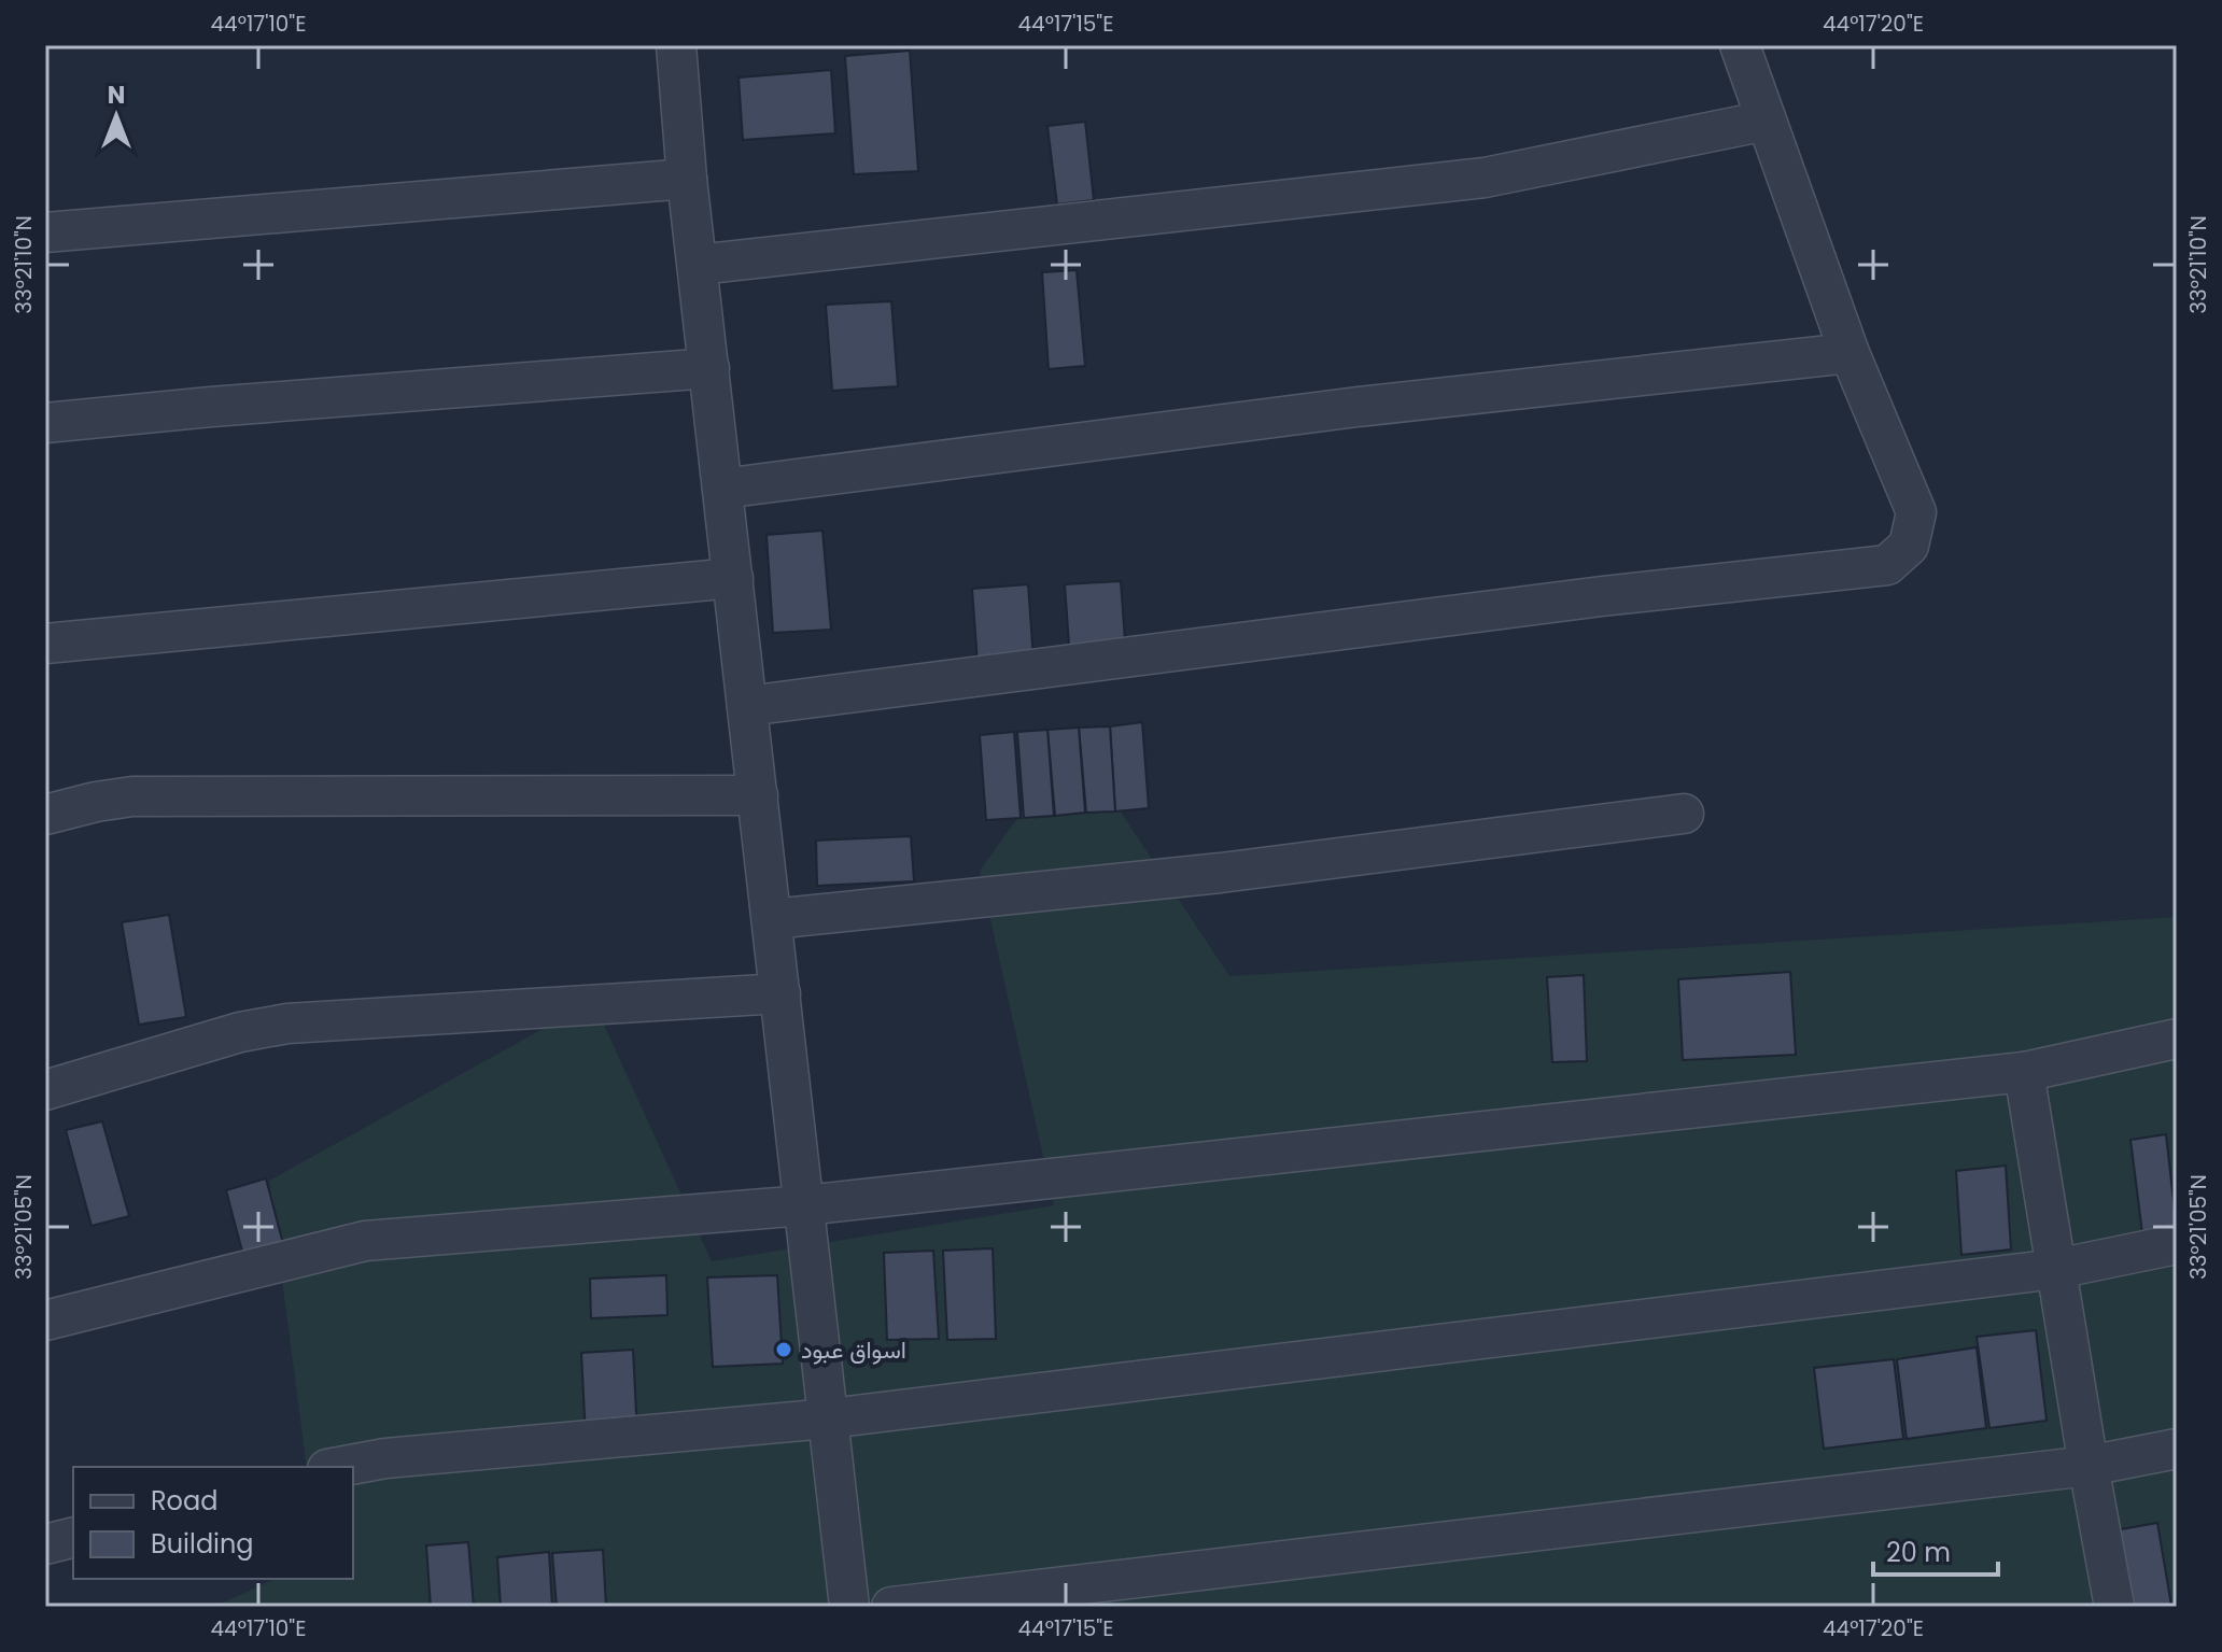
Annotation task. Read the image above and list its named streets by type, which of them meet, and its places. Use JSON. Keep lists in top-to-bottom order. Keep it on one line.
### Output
{"places":["اسواق عبود"],"legend":["Road","Building"],"scale_bar":"20 m","north":"top","coordinates":["44°17'10\"E","44°17'15\"E","44°17'20\"E","33°21'10\"N","33°21'05\"N"]}
